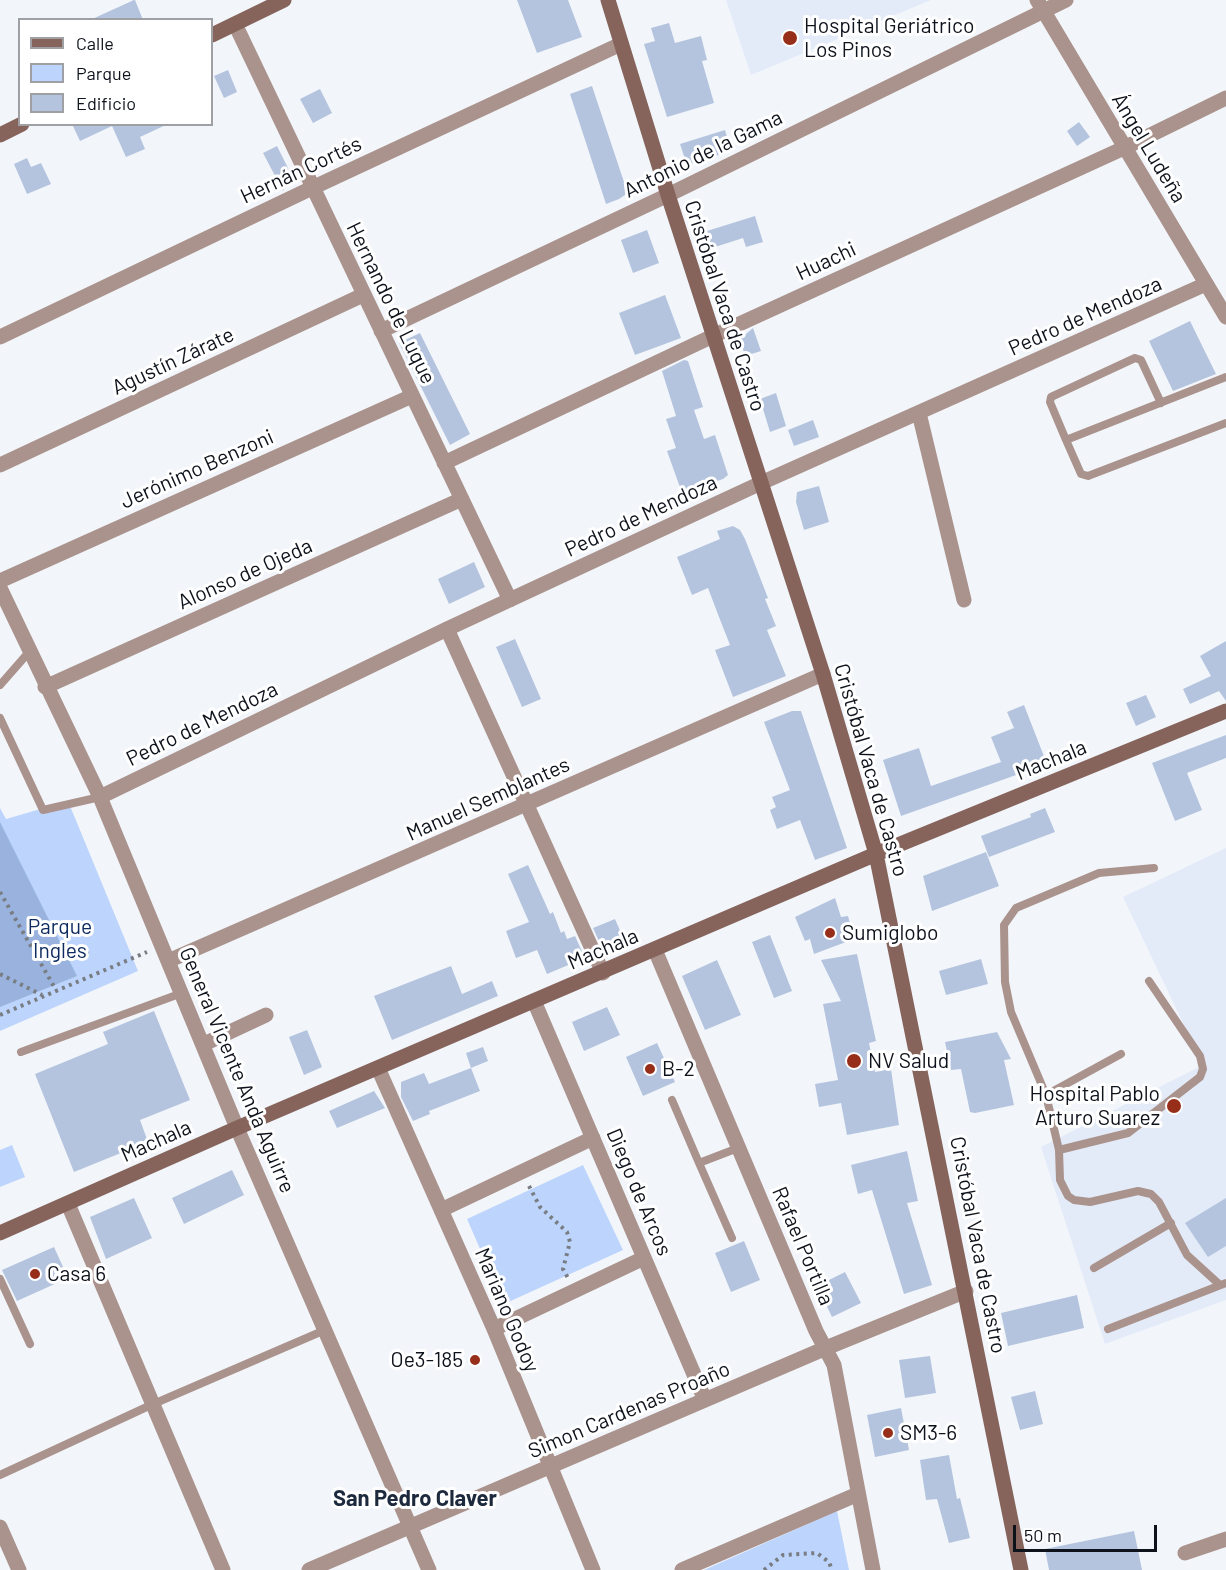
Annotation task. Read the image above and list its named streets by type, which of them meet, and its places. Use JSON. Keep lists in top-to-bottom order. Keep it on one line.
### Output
{"streets":{"main road":["Cristóbal Vaca de Castro","Machala"],"street":["Ángel Ludeña","Antonio de la Gama","Hernán Cortés","Huachi","Hernando de Luque","Pedro de Mendoza","Agustín Zárate","Jerónimo Benzoni","Alonso de Ojeda","Manuel Semblantes","General Vicente Anda Aguirre","Diego de Arcos","Rafael Portilla","Mariano Godoy","Simon Cardenas Proaño"]},"crossings":[["Ángel Ludeña","Antonio de la Gama"],["Ángel Ludeña","Huachi"],["Ángel Ludeña","Pedro de Mendoza"],["Antonio de la Gama","Hernando de Luque"],["Antonio de la Gama","Cristóbal Vaca de Castro"],["Hernán Cortés","Hernando de Luque"],["Hernán Cortés","Cristóbal Vaca de Castro"],["Huachi","Hernando de Luque"],["Huachi","Cristóbal Vaca de Castro"],["Hernando de Luque","Pedro de Mendoza"],["Hernando de Luque","Agustín Zárate"],["Hernando de Luque","Jerónimo Benzoni"],["Hernando de Luque","Alonso de Ojeda"],["Cristóbal Vaca de Castro","Pedro de Mendoza"],["Cristóbal Vaca de Castro","Machala"],["Cristóbal Vaca de Castro","Manuel Semblantes"],["Cristóbal Vaca de Castro","Simon Cardenas Proaño"],["Pedro de Mendoza","General Vicente Anda Aguirre"],["Alonso de Ojeda","General Vicente Anda Aguirre"],["Machala","General Vicente Anda Aguirre"],["Machala","Diego de Arcos"],["Machala","Rafael Portilla"],["Machala","Mariano Godoy"],["Manuel Semblantes","General Vicente Anda Aguirre"],["General Vicente Anda Aguirre","Simon Cardenas Proaño"],["Diego de Arcos","Simon Cardenas Proaño"],["Rafael Portilla","Simon Cardenas Proaño"],["Mariano Godoy","Simon Cardenas Proaño"]],"districts":["San Pedro Claver"],"parks":["Parque Ingles"],"places":["Hospital Geriátrico Los Pinos","Sumiglobo","NV Salud","B-2","Hospital Pablo Arturo Suarez","Casa 6","Oe3-185","SM3-6"],"legend":["Calle","Parque","Edificio"],"scale_bar":"50 m"}
